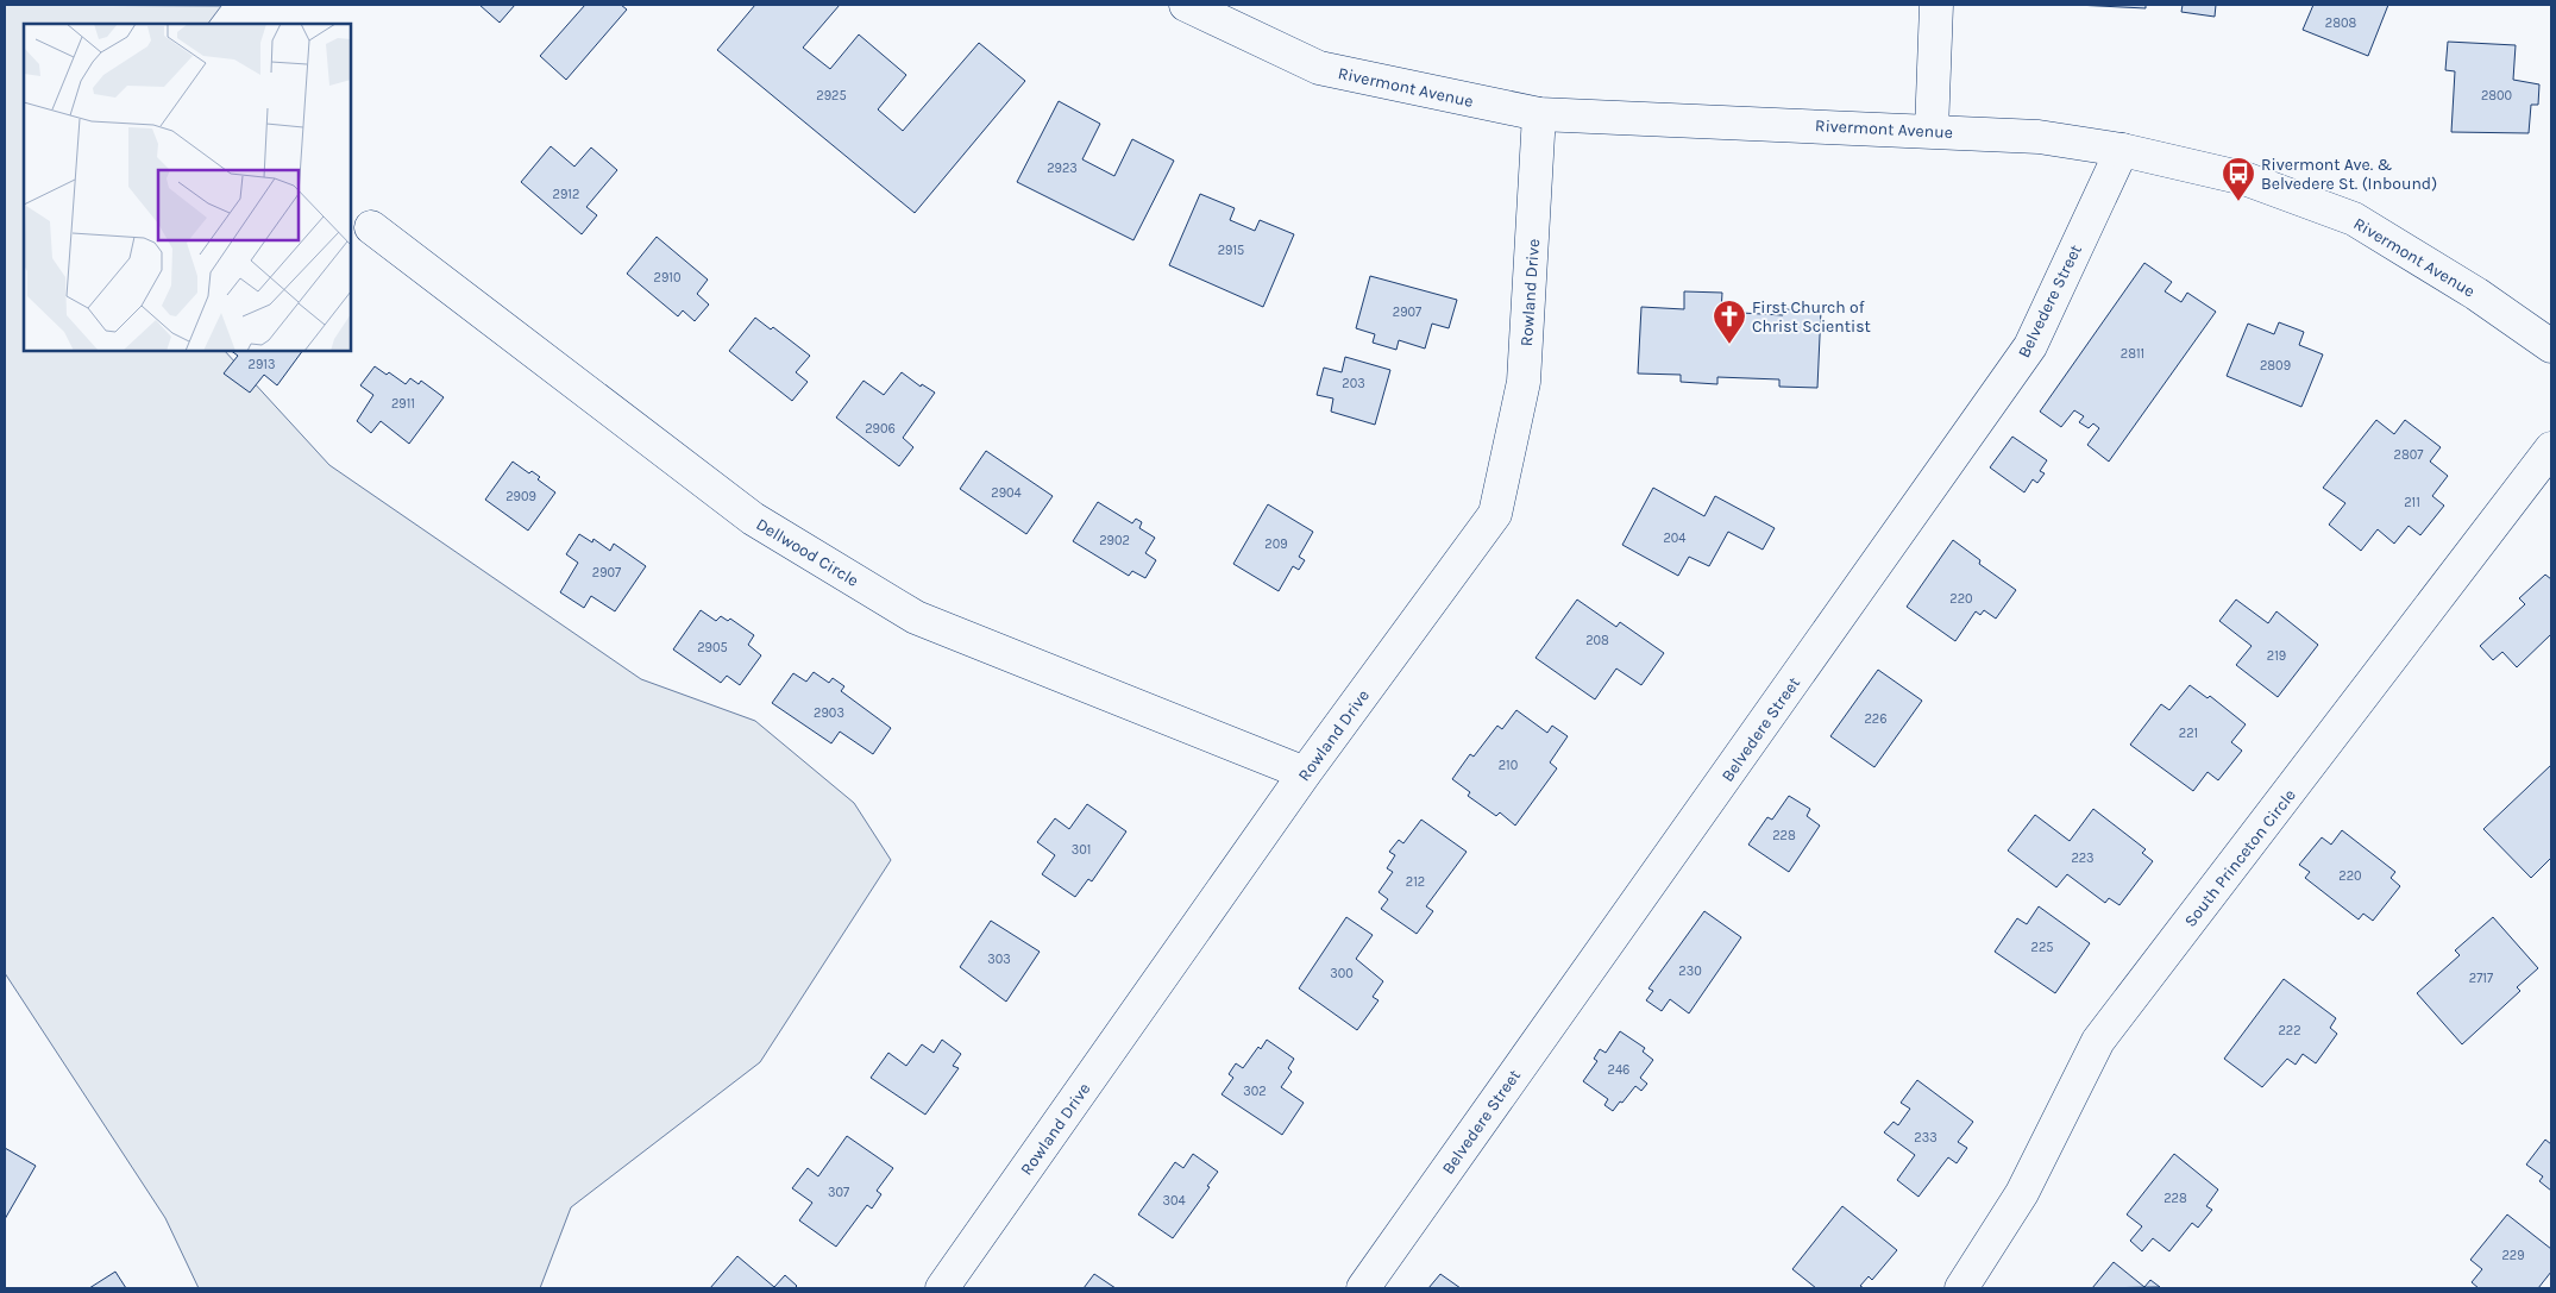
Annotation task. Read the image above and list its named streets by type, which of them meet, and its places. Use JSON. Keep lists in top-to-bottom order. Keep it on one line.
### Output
{"streets":{"street":["Rivermont Avenue","Rowland Drive","Belvedere Street","Dellwood Circle","South Princeton Circle"]},"crossings":[["Rivermont Avenue","Rowland Drive"],["Rivermont Avenue","Belvedere Street"],["Rowland Drive","Dellwood Circle"]],"places":{"bus stop":["Rivermont Ave. & Belvedere St. (Inbound)"],"church":["First Church of Christ Scientist"]},"house_numbers":["2808","2925","2800","2923","2912","2915","2910","2907","2811","2913","2809","203","2911","2906","2807","2904","2909","211","204","2902","209","2907","220","208","2905","219","2903","226","221","210","228","301","223","220","212","225","303","230","300","2717","222","246","302","233","307","228","304","229"]}
